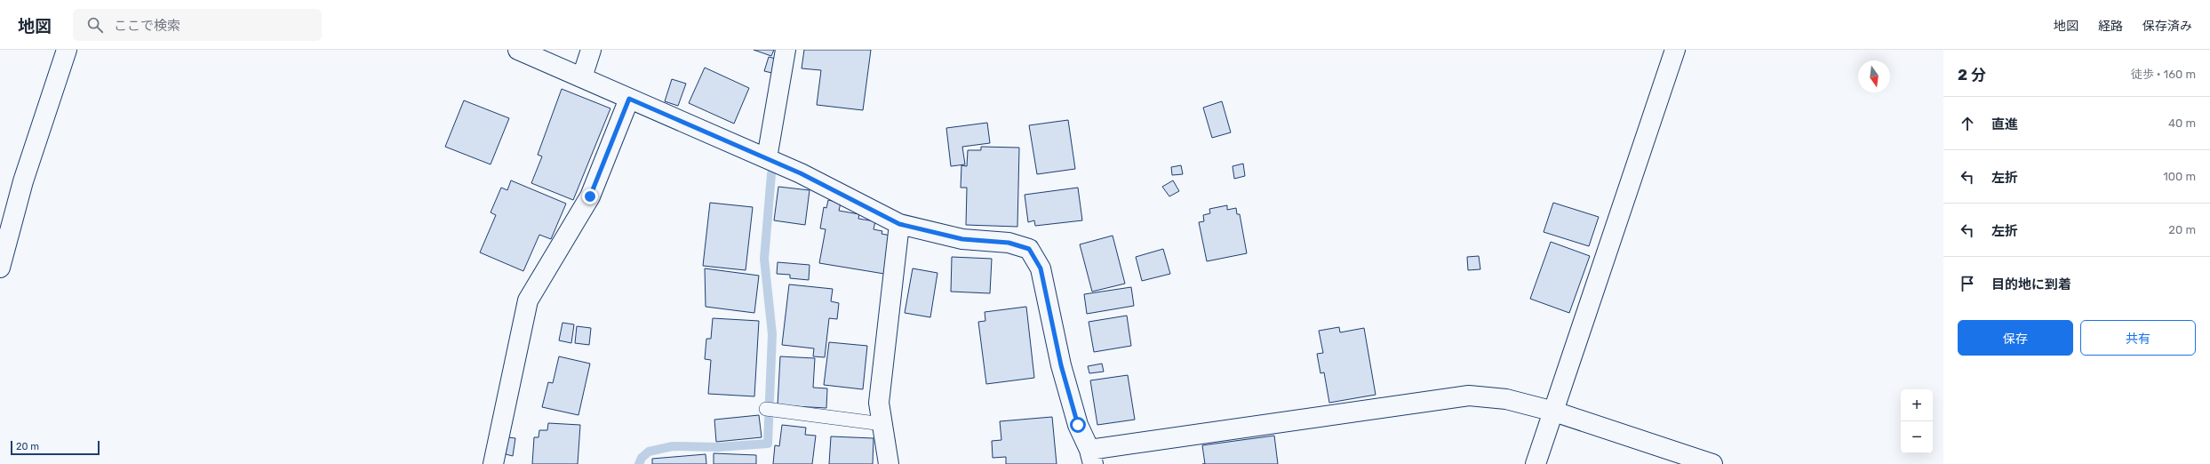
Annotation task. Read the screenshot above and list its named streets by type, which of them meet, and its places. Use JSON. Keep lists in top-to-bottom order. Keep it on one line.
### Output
{"scale_bar":"20 m","north":"bottom","page":{"header":"地図","search":"ここで検索","nav":["地図","経路","保存済み"],"heading":["2 分","徒歩 · 160 m"],"list":[["直進","40 m"],["左折","100 m"],["左折","20 m"],"目的地に到着"],"buttons":["保存","共有"],"map_buttons":["+","−"],"scale":"20 m"}}
